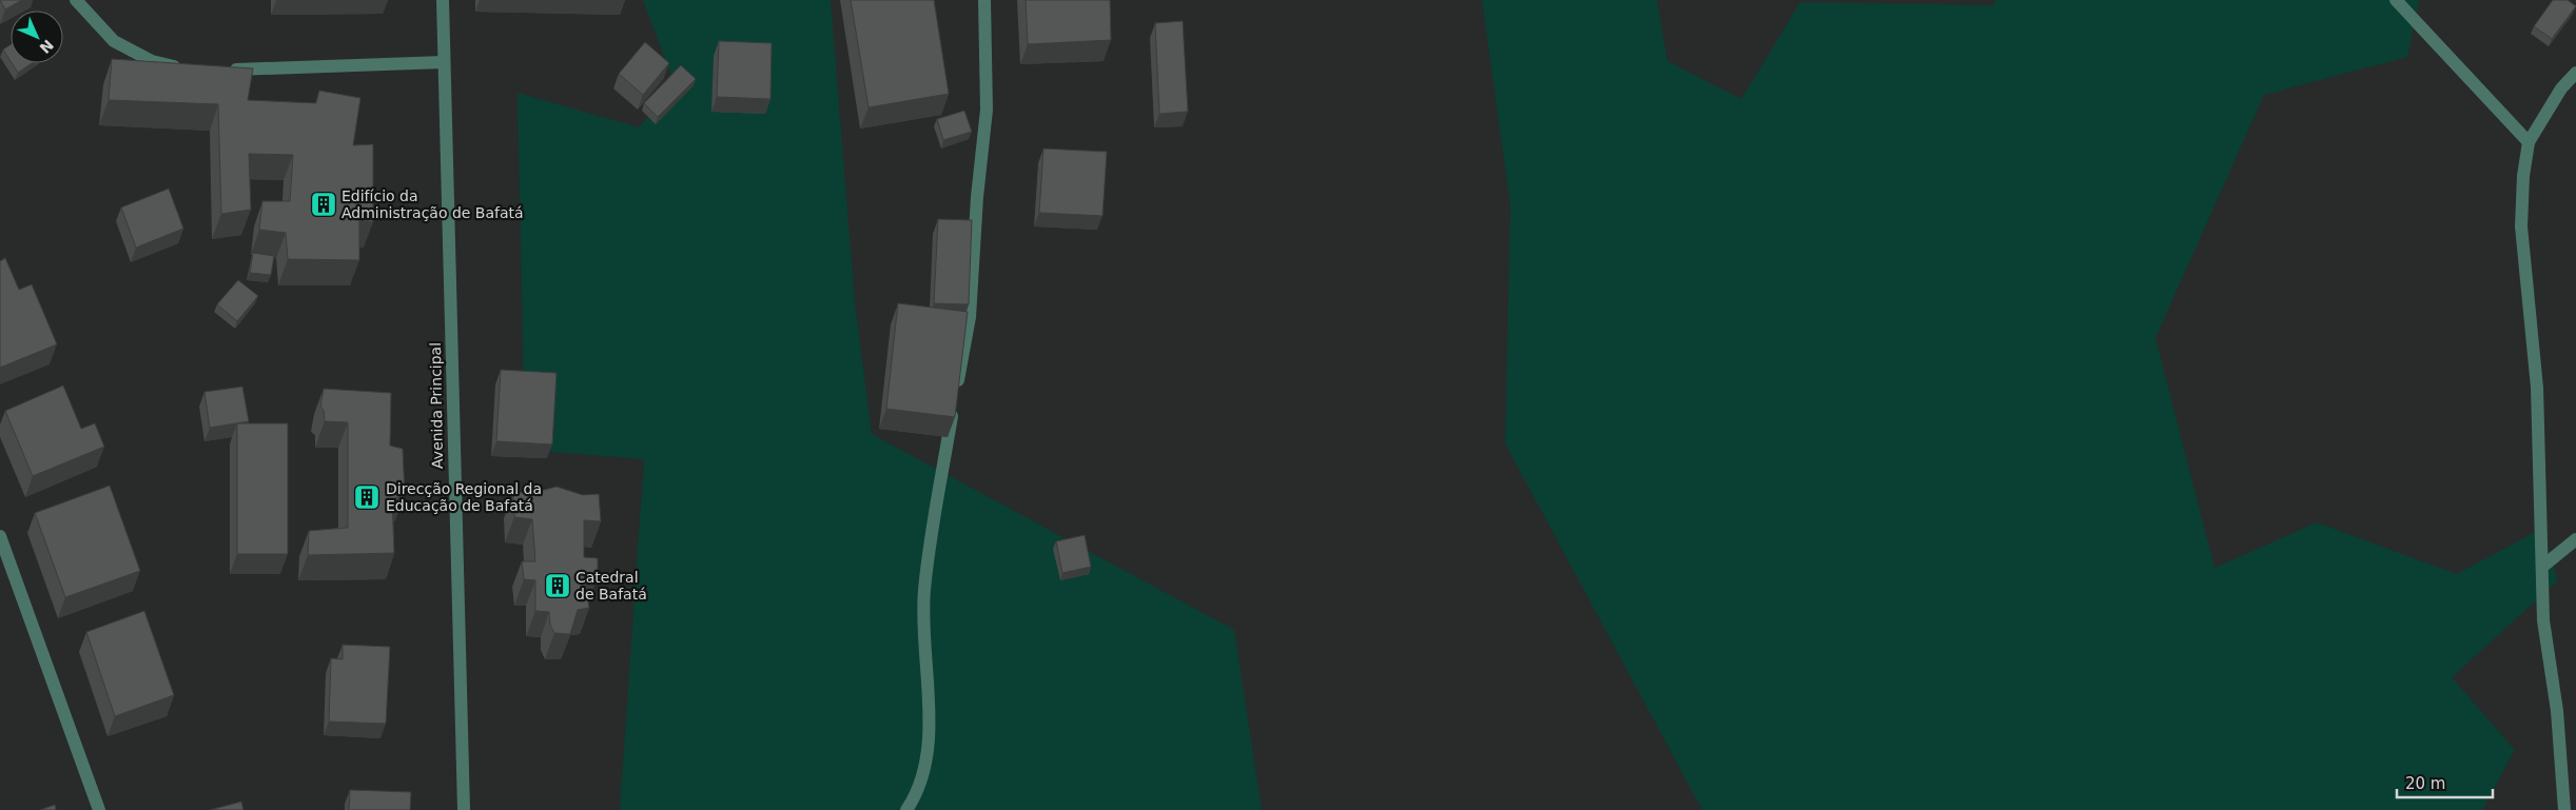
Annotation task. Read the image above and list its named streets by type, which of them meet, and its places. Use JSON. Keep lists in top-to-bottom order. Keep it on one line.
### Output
{"streets":{"street":["Avenida Principal"]},"places":{"building":["Edifício da Administração de Bafatá","Direcção Regional da Educação de Bafatá","Catedral de Bafatá"]},"scale_bar":"20 m","north":"bottom right"}
